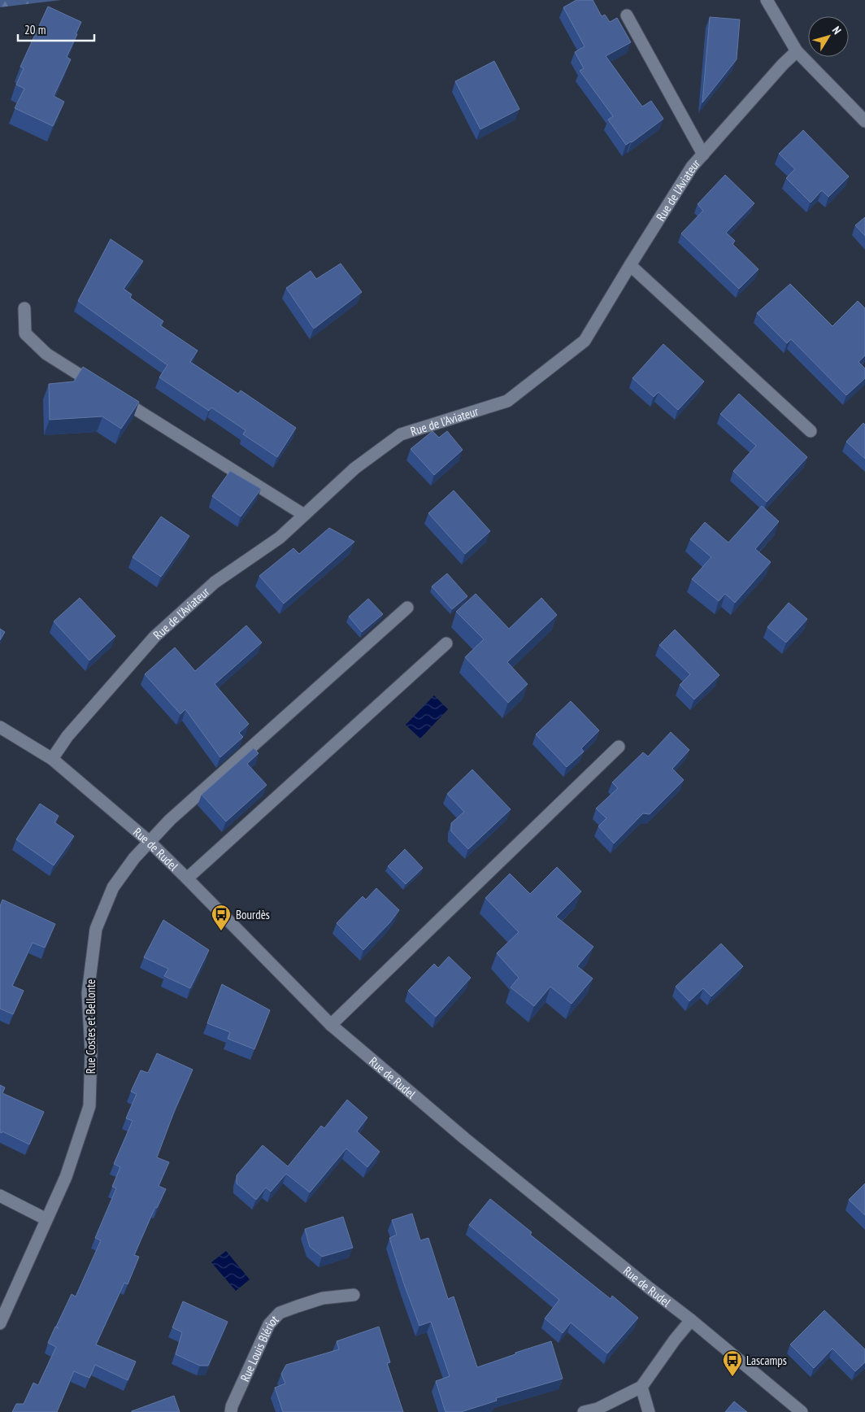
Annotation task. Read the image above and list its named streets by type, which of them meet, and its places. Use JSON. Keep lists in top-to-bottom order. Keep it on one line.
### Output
{"streets":{"street":["Rue de l'Aviateur","Rue de Rudel","Rue Costes et Bellonte","Rue Louis Blériot"]},"crossings":[["Rue de l'Aviateur","Rue de Rudel"],["Rue de Rudel","Rue Costes et Bellonte"]],"places":{"bus stop":["Bourdès","Lascamps"]},"scale_bar":"20 m","north":"top right"}
